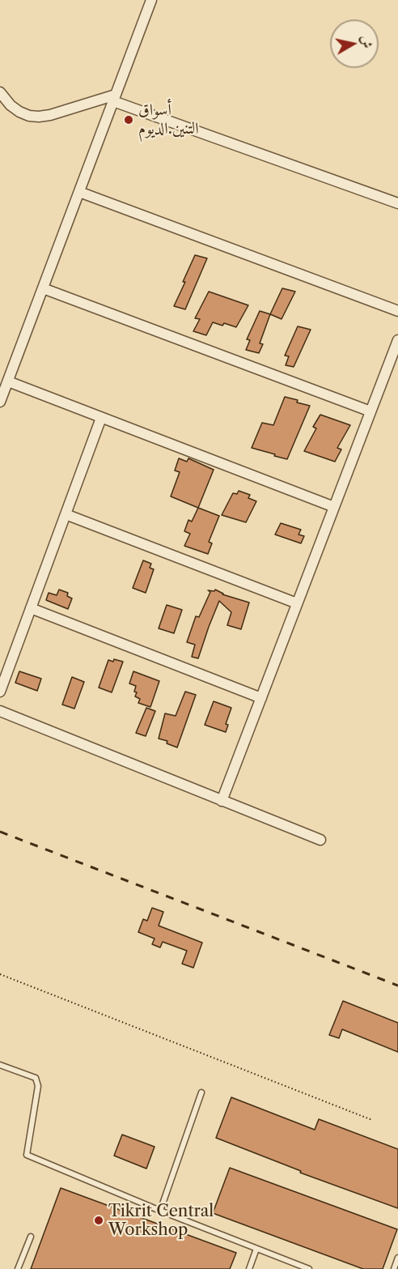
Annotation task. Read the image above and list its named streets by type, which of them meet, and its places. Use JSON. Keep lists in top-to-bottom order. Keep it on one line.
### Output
{"places":["أسواق التنين.الديوم","Tikrit Central Workshop"],"north":"right"}
